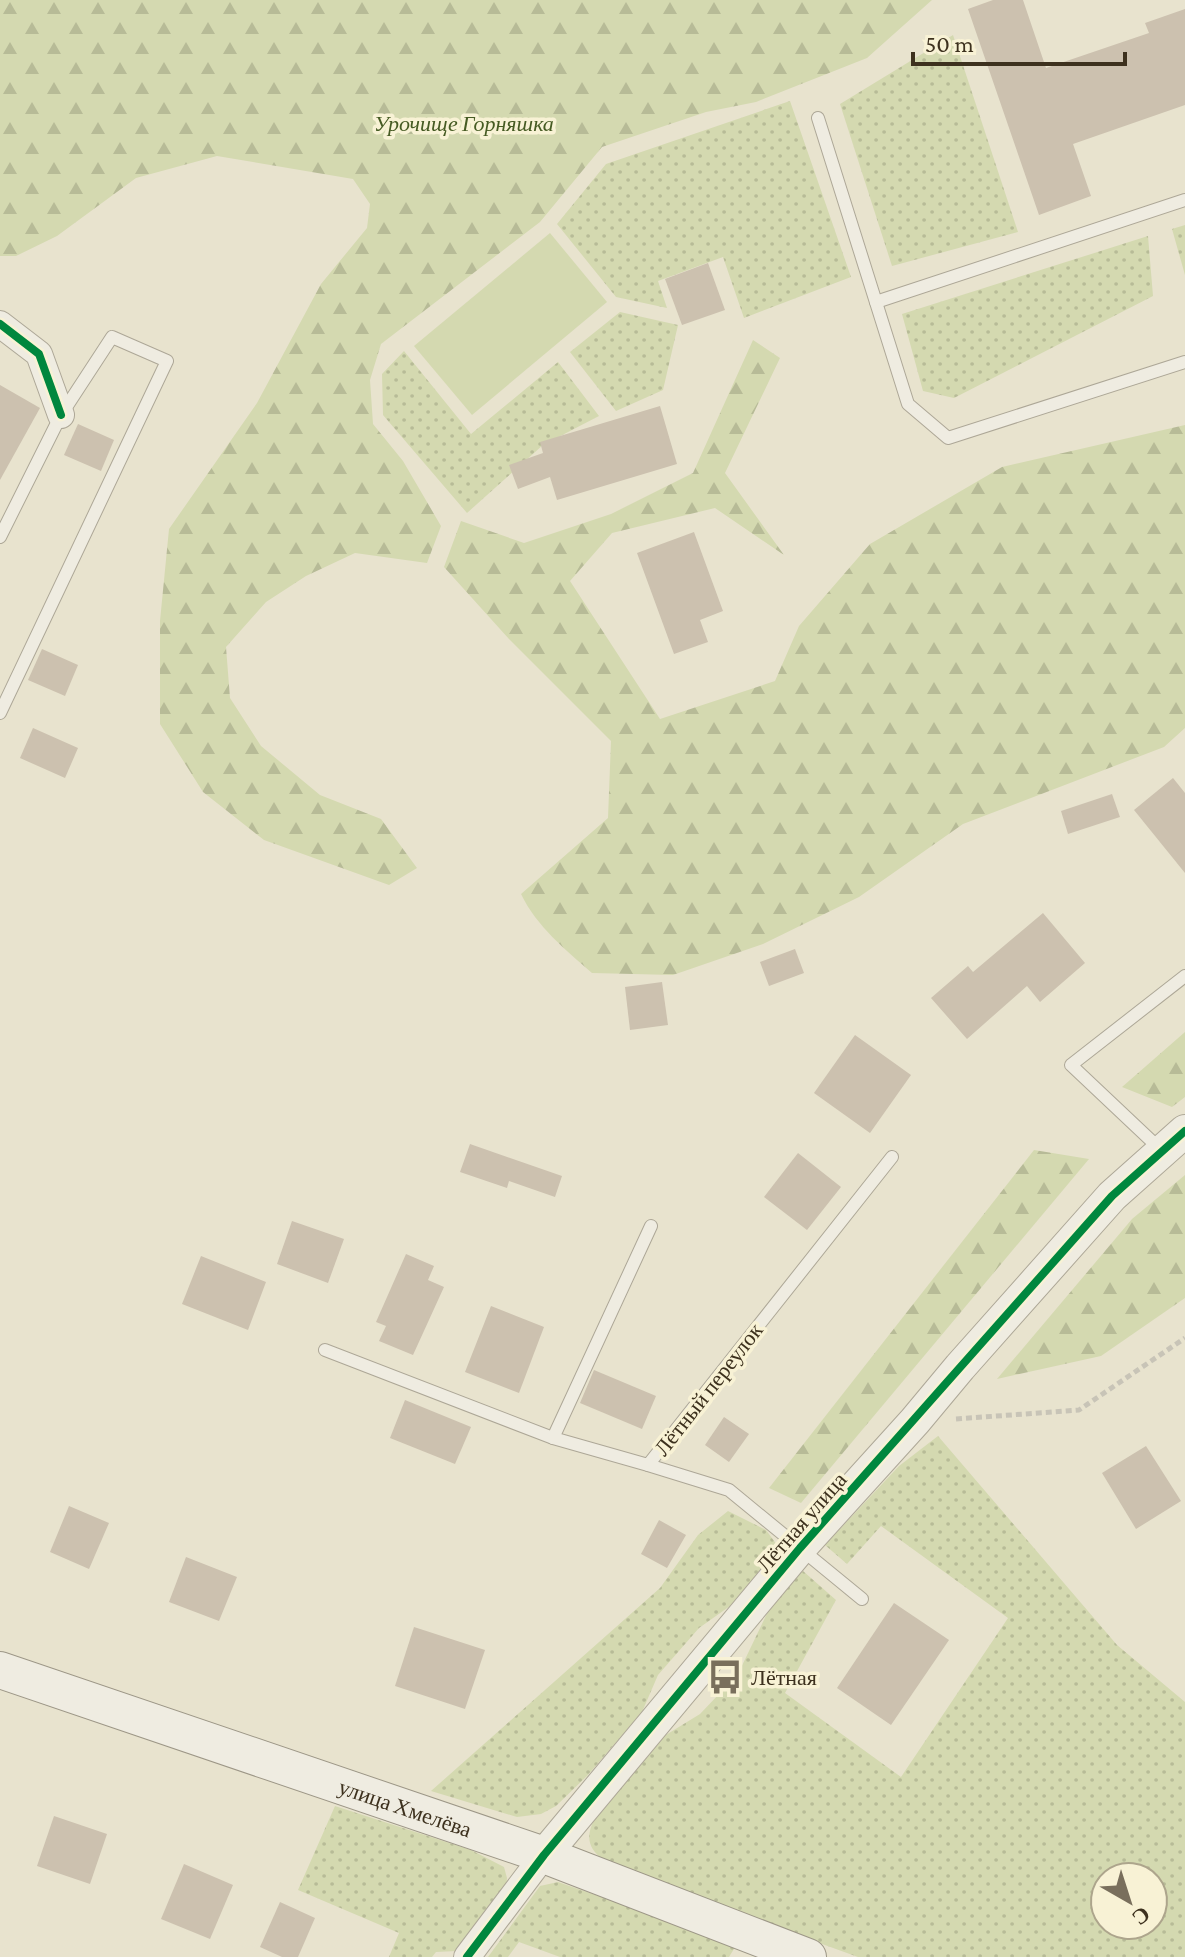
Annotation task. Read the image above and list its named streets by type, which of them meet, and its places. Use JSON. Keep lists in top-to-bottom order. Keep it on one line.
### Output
{"streets":{"main road":["улица Хмелёва"],"street":["Лётная улица"],"lane":["Лётный переулок"]},"crossings":[["Лётная улица","улица Хмелёва"]],"parks":["Урочище Горняшка"],"places":{"bus stop":["Лётная"]},"scale_bar":"50 m","north":"bottom right"}
